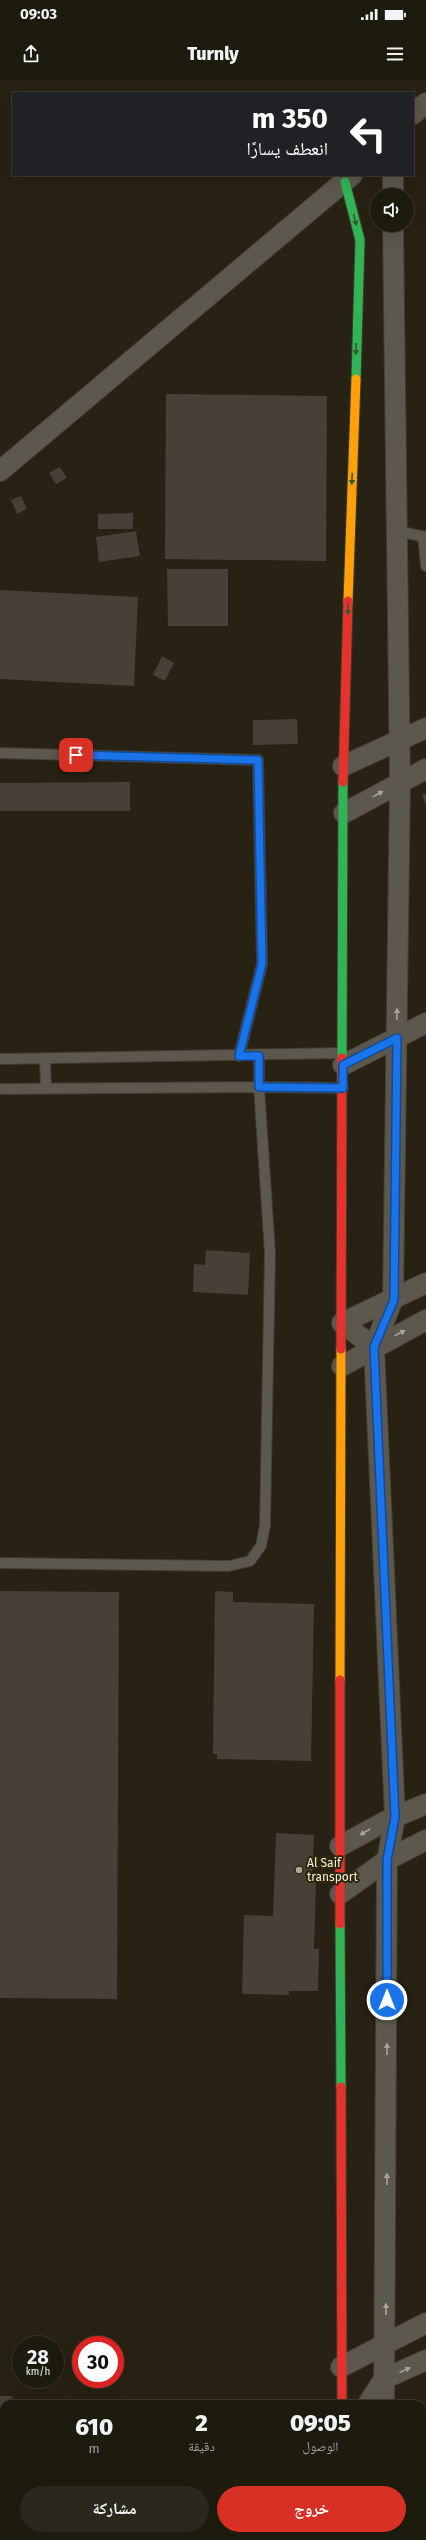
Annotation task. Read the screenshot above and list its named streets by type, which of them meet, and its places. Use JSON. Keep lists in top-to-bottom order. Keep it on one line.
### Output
{"places":["Al Saif transport"],"page":{"status":"09:03","header":"Turnly","turn":["350 m","انعطف يسارًا"],"speed":"28 km/h","limit":"30","eta":["09:05","الوصول","2","دقيقة","610","m"],"buttons":["خروج","مشاركة"]}}
